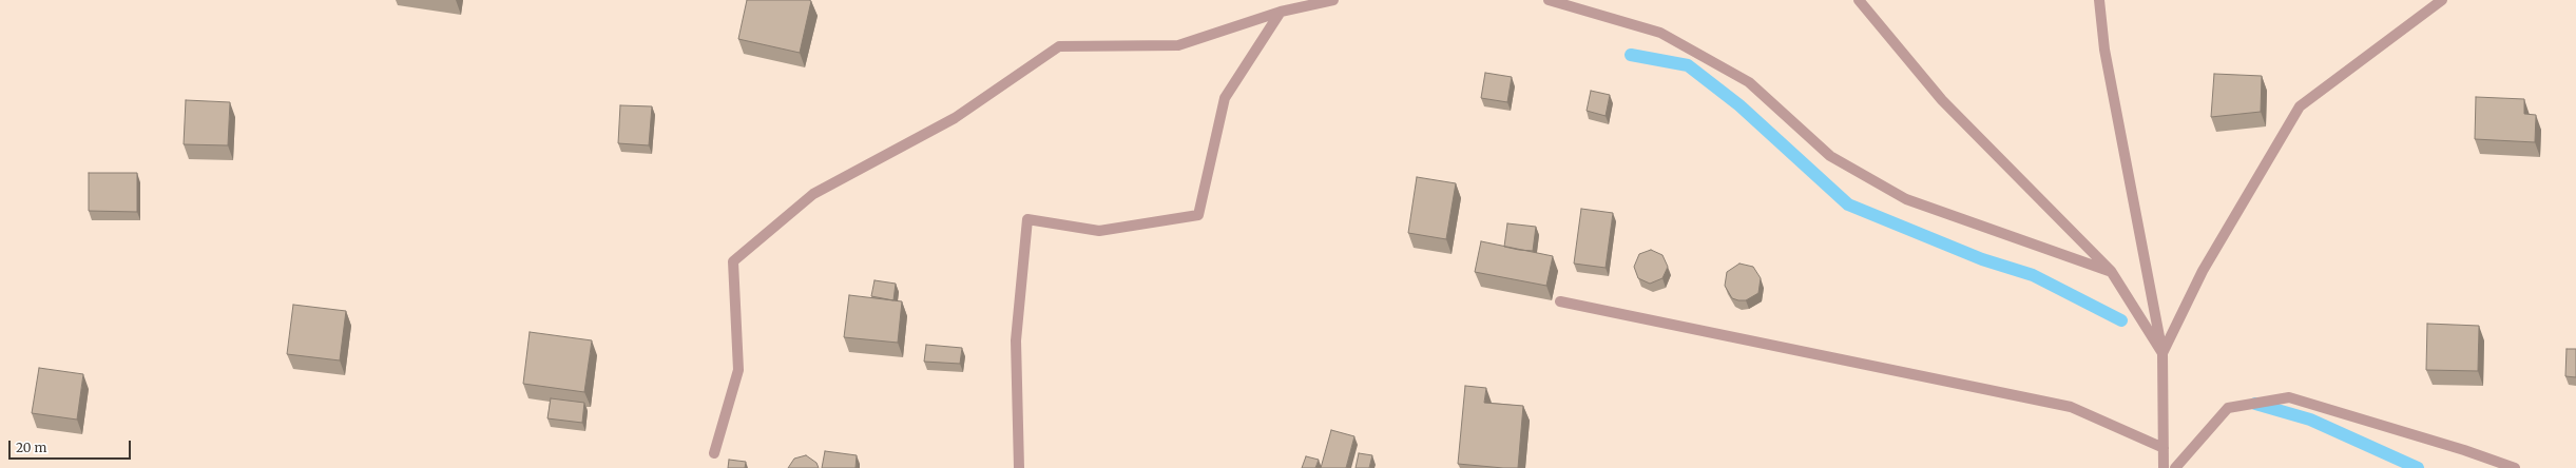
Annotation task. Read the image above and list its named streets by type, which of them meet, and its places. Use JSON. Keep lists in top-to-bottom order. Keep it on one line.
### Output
{"scale_bar":"20 m"}
